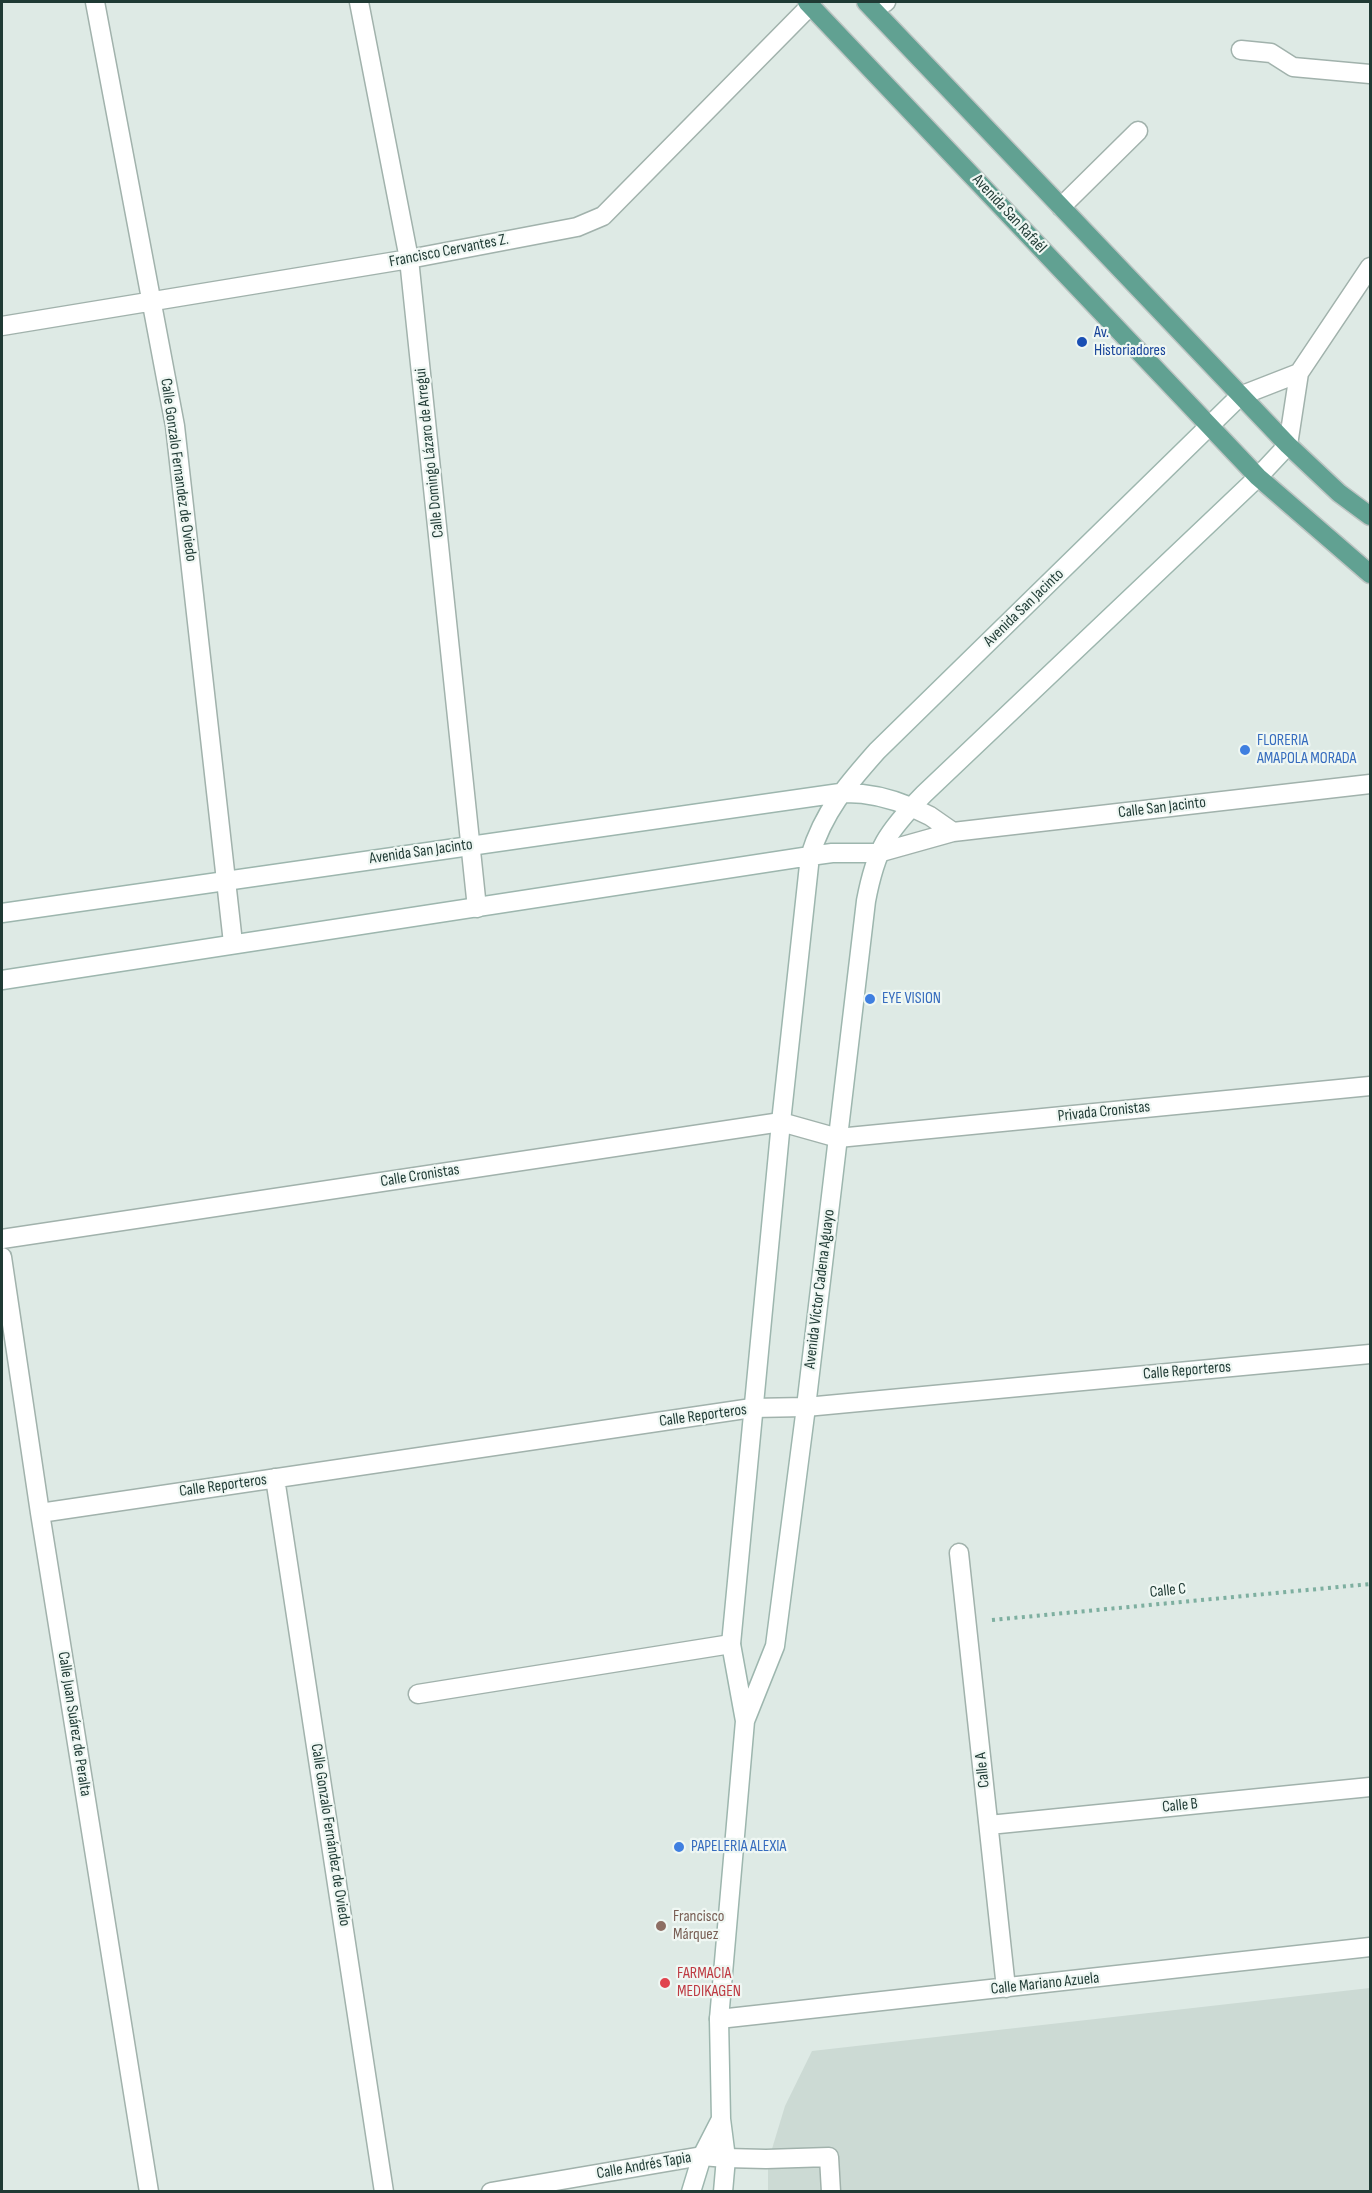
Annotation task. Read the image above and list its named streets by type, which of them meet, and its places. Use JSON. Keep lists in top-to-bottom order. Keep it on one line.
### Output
{"streets":{"main road":["Avenida San Rafaél"],"street":["Francisco Cervantes Z.","Calle Domingo Lázaro de Arregui","Calle Gonzalo Fernandez de Oviedo","Avenida San Jacinto","Calle San Jacinto","Privada Cronistas","Calle Cronistas","Avenida Víctor Cadena Aguayo","Calle Reporteros","Calle Juan Suárez de Peralta","Calle A","Calle B","Calle Gonzalo Fernández de Oviedo","Calle Mariano Azuela","Calle Andrés Tapia"],"path":["Calle C"]},"crossings":[["Avenida San Rafaél","Francisco Cervantes Z."],["Avenida San Rafaél","Avenida San Jacinto"],["Francisco Cervantes Z.","Calle Domingo Lázaro de Arregui"],["Francisco Cervantes Z.","Calle Gonzalo Fernandez de Oviedo"],["Calle Domingo Lázaro de Arregui","Avenida San Jacinto"],["Calle Gonzalo Fernandez de Oviedo","Avenida San Jacinto"],["Avenida San Jacinto","Avenida Víctor Cadena Aguayo"],["Calle San Jacinto","Avenida Víctor Cadena Aguayo"],["Privada Cronistas","Calle Cronistas"],["Privada Cronistas","Avenida Víctor Cadena Aguayo"],["Calle Cronistas","Avenida Víctor Cadena Aguayo"],["Avenida Víctor Cadena Aguayo","Calle Reporteros"],["Avenida Víctor Cadena Aguayo","Calle Mariano Azuela"],["Avenida Víctor Cadena Aguayo","Calle Andrés Tapia"],["Calle Reporteros","Calle Juan Suárez de Peralta"],["Calle Reporteros","Calle Gonzalo Fernández de Oviedo"],["Calle C","Calle A"],["Calle A","Calle B"],["Calle A","Calle Mariano Azuela"]],"places":["Av. Historiadores","FLORERIA AMAPOLA MORADA","EYE VISION","PAPELERIA ALEXIA","Francisco Márquez","FARMACIA MEDIKAGEN"]}
